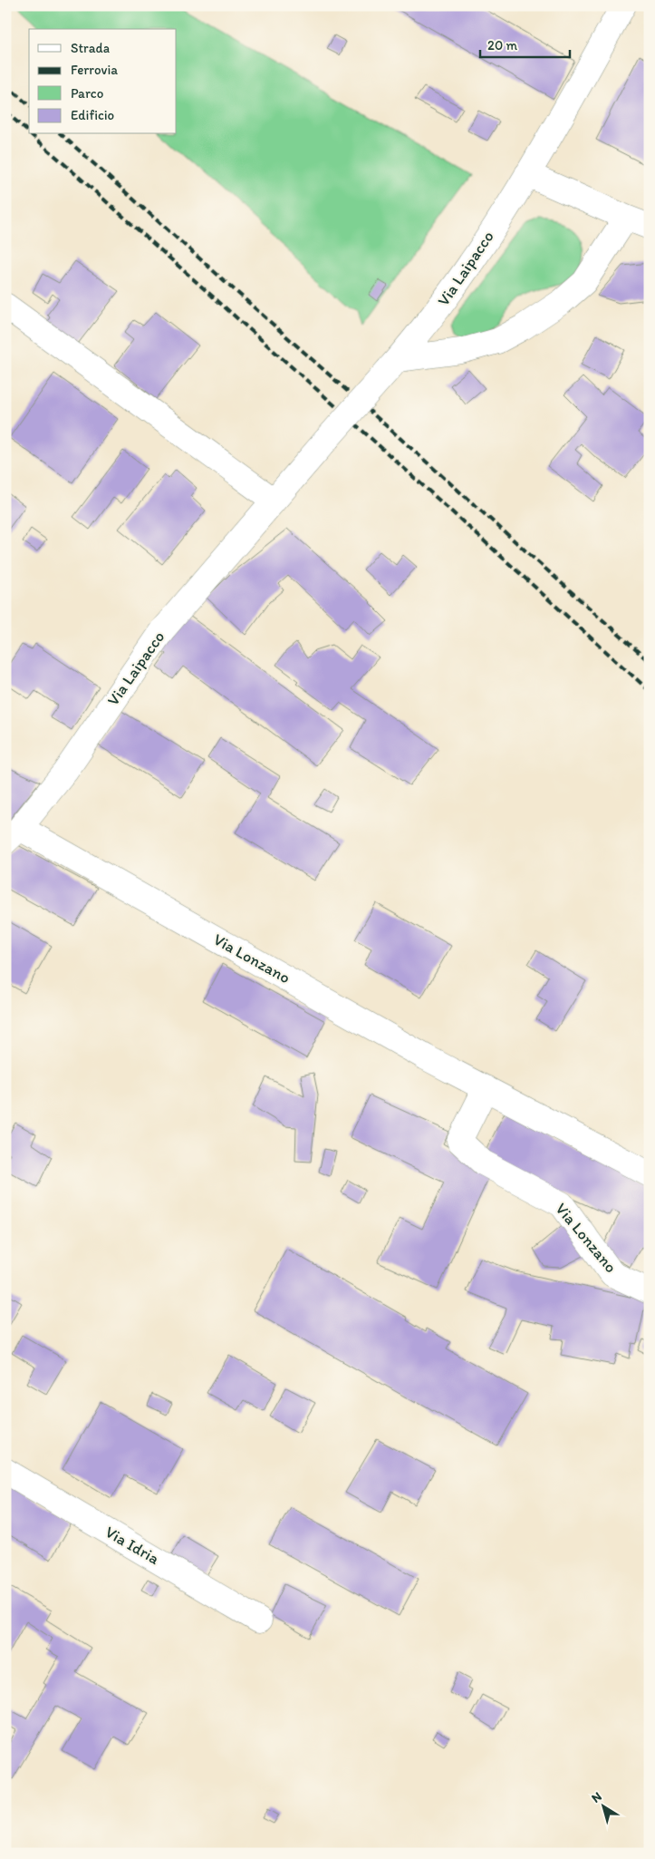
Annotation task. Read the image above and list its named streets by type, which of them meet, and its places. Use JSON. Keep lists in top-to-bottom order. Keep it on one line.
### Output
{"streets":{"street":["Via Laipacco","Via Lonzano","Via Idria"]},"crossings":[["Via Laipacco","Via Lonzano"]],"legend":["Strada","Ferrovia","Parco","Edificio"],"scale_bar":"20 m","north":"top left"}
